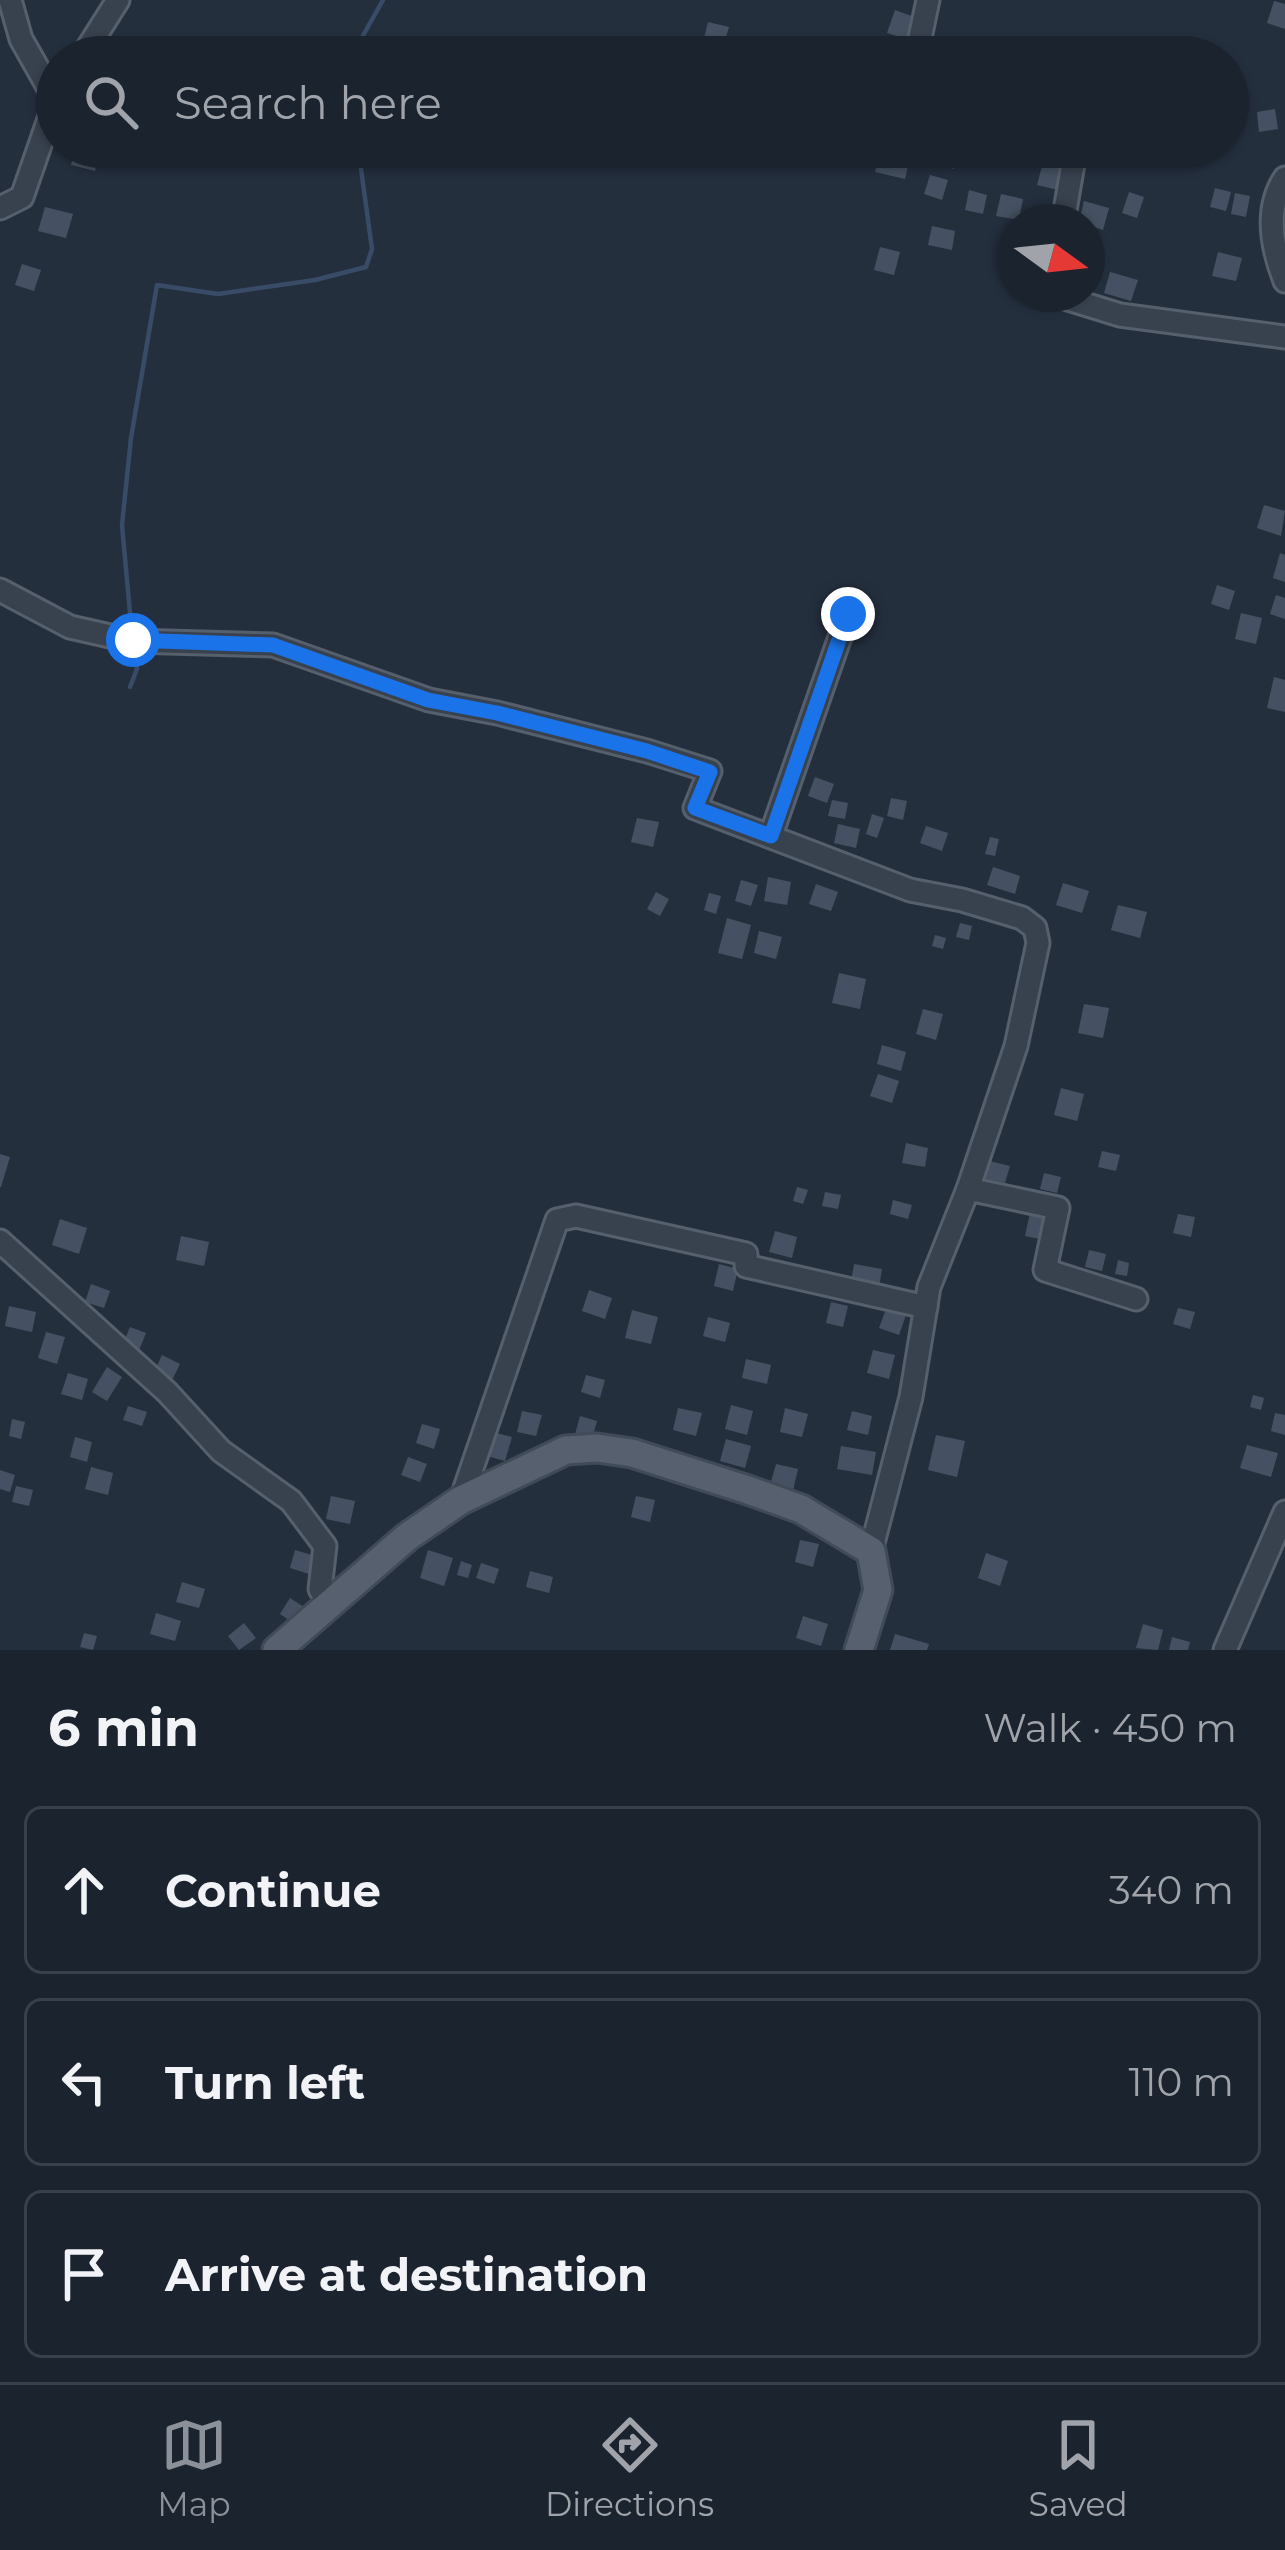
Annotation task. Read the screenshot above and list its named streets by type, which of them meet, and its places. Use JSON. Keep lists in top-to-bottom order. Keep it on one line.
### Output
{"north":"right","page":{"search":"Search here","heading":["6 min","Walk · 450 m"],"list":[["Continue","340 m"],["Turn left","110 m"],"Arrive at destination"],"nav":["Map","Directions","Saved"]}}
